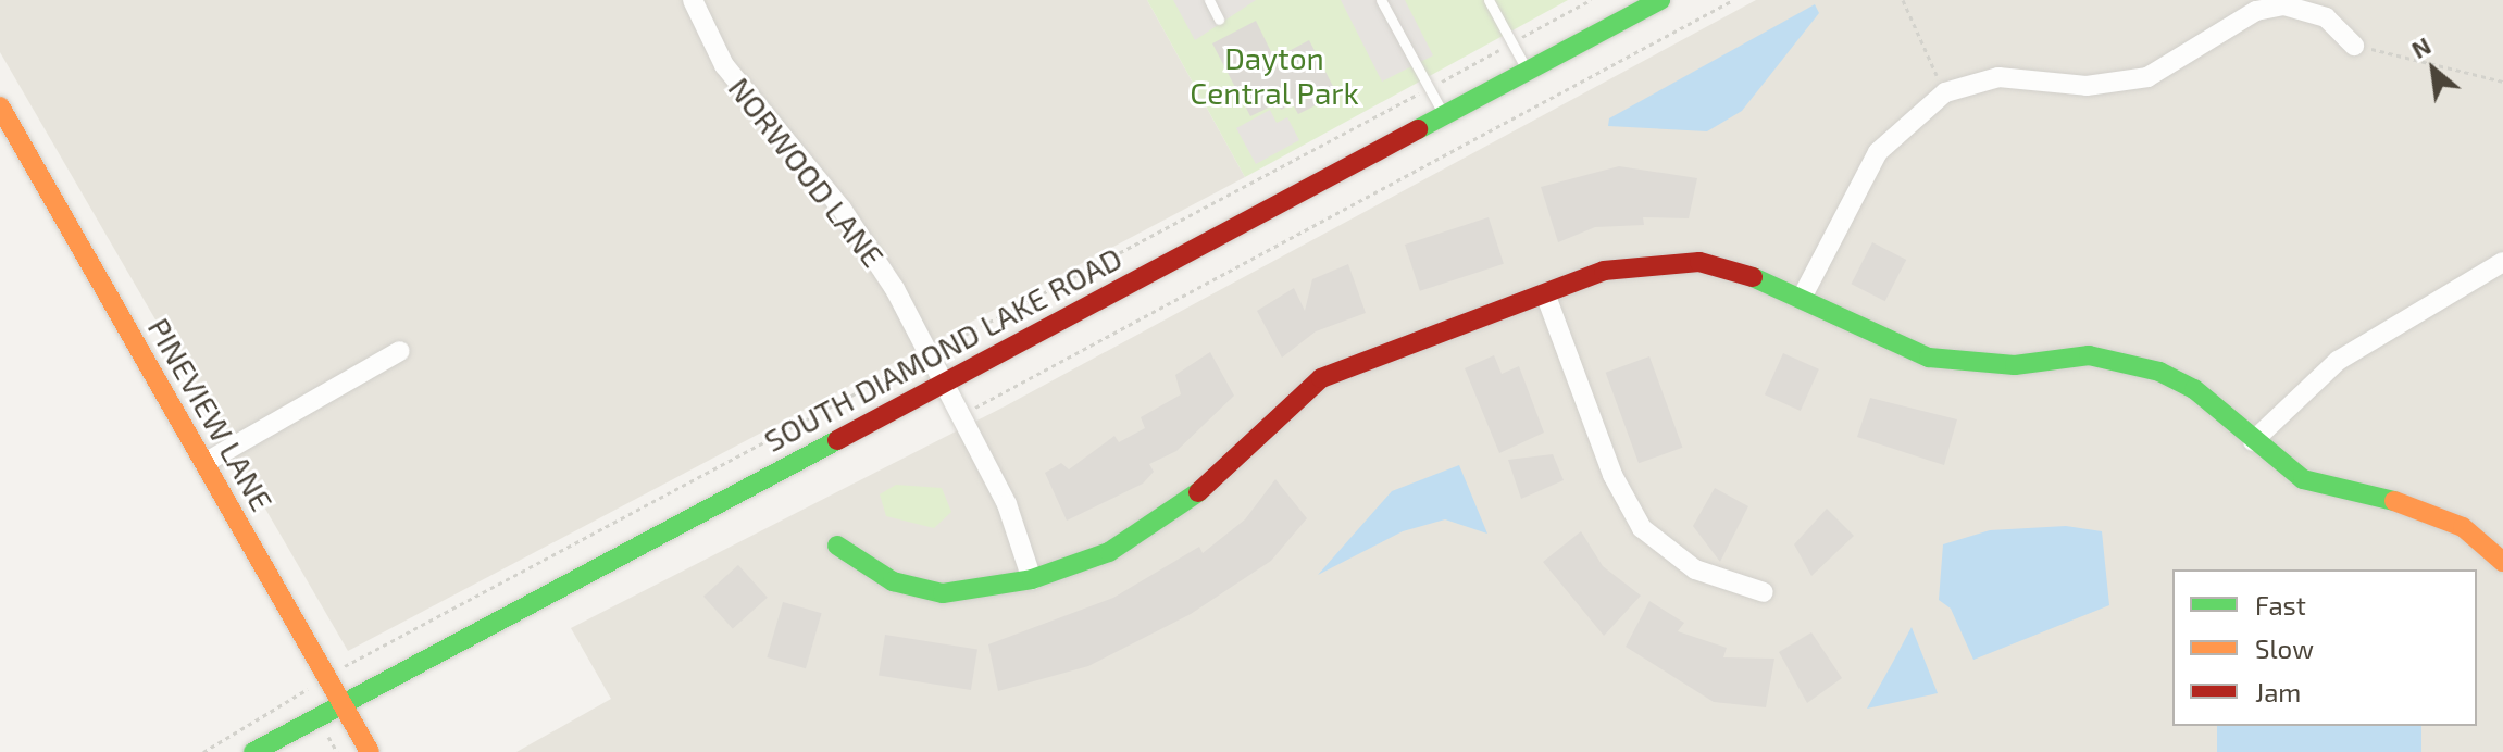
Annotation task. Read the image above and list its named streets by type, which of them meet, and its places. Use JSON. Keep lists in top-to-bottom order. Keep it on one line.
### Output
{"streets":{"street":["NORWOOD LANE","SOUTH DIAMOND LAKE ROAD","PINEVIEW LANE"]},"crossings":[["NORWOOD LANE","SOUTH DIAMOND LAKE ROAD"],["SOUTH DIAMOND LAKE ROAD","PINEVIEW LANE"]],"parks":["Dayton Central Park"],"legend":["Fast","Slow","Jam"],"north":"top left"}
